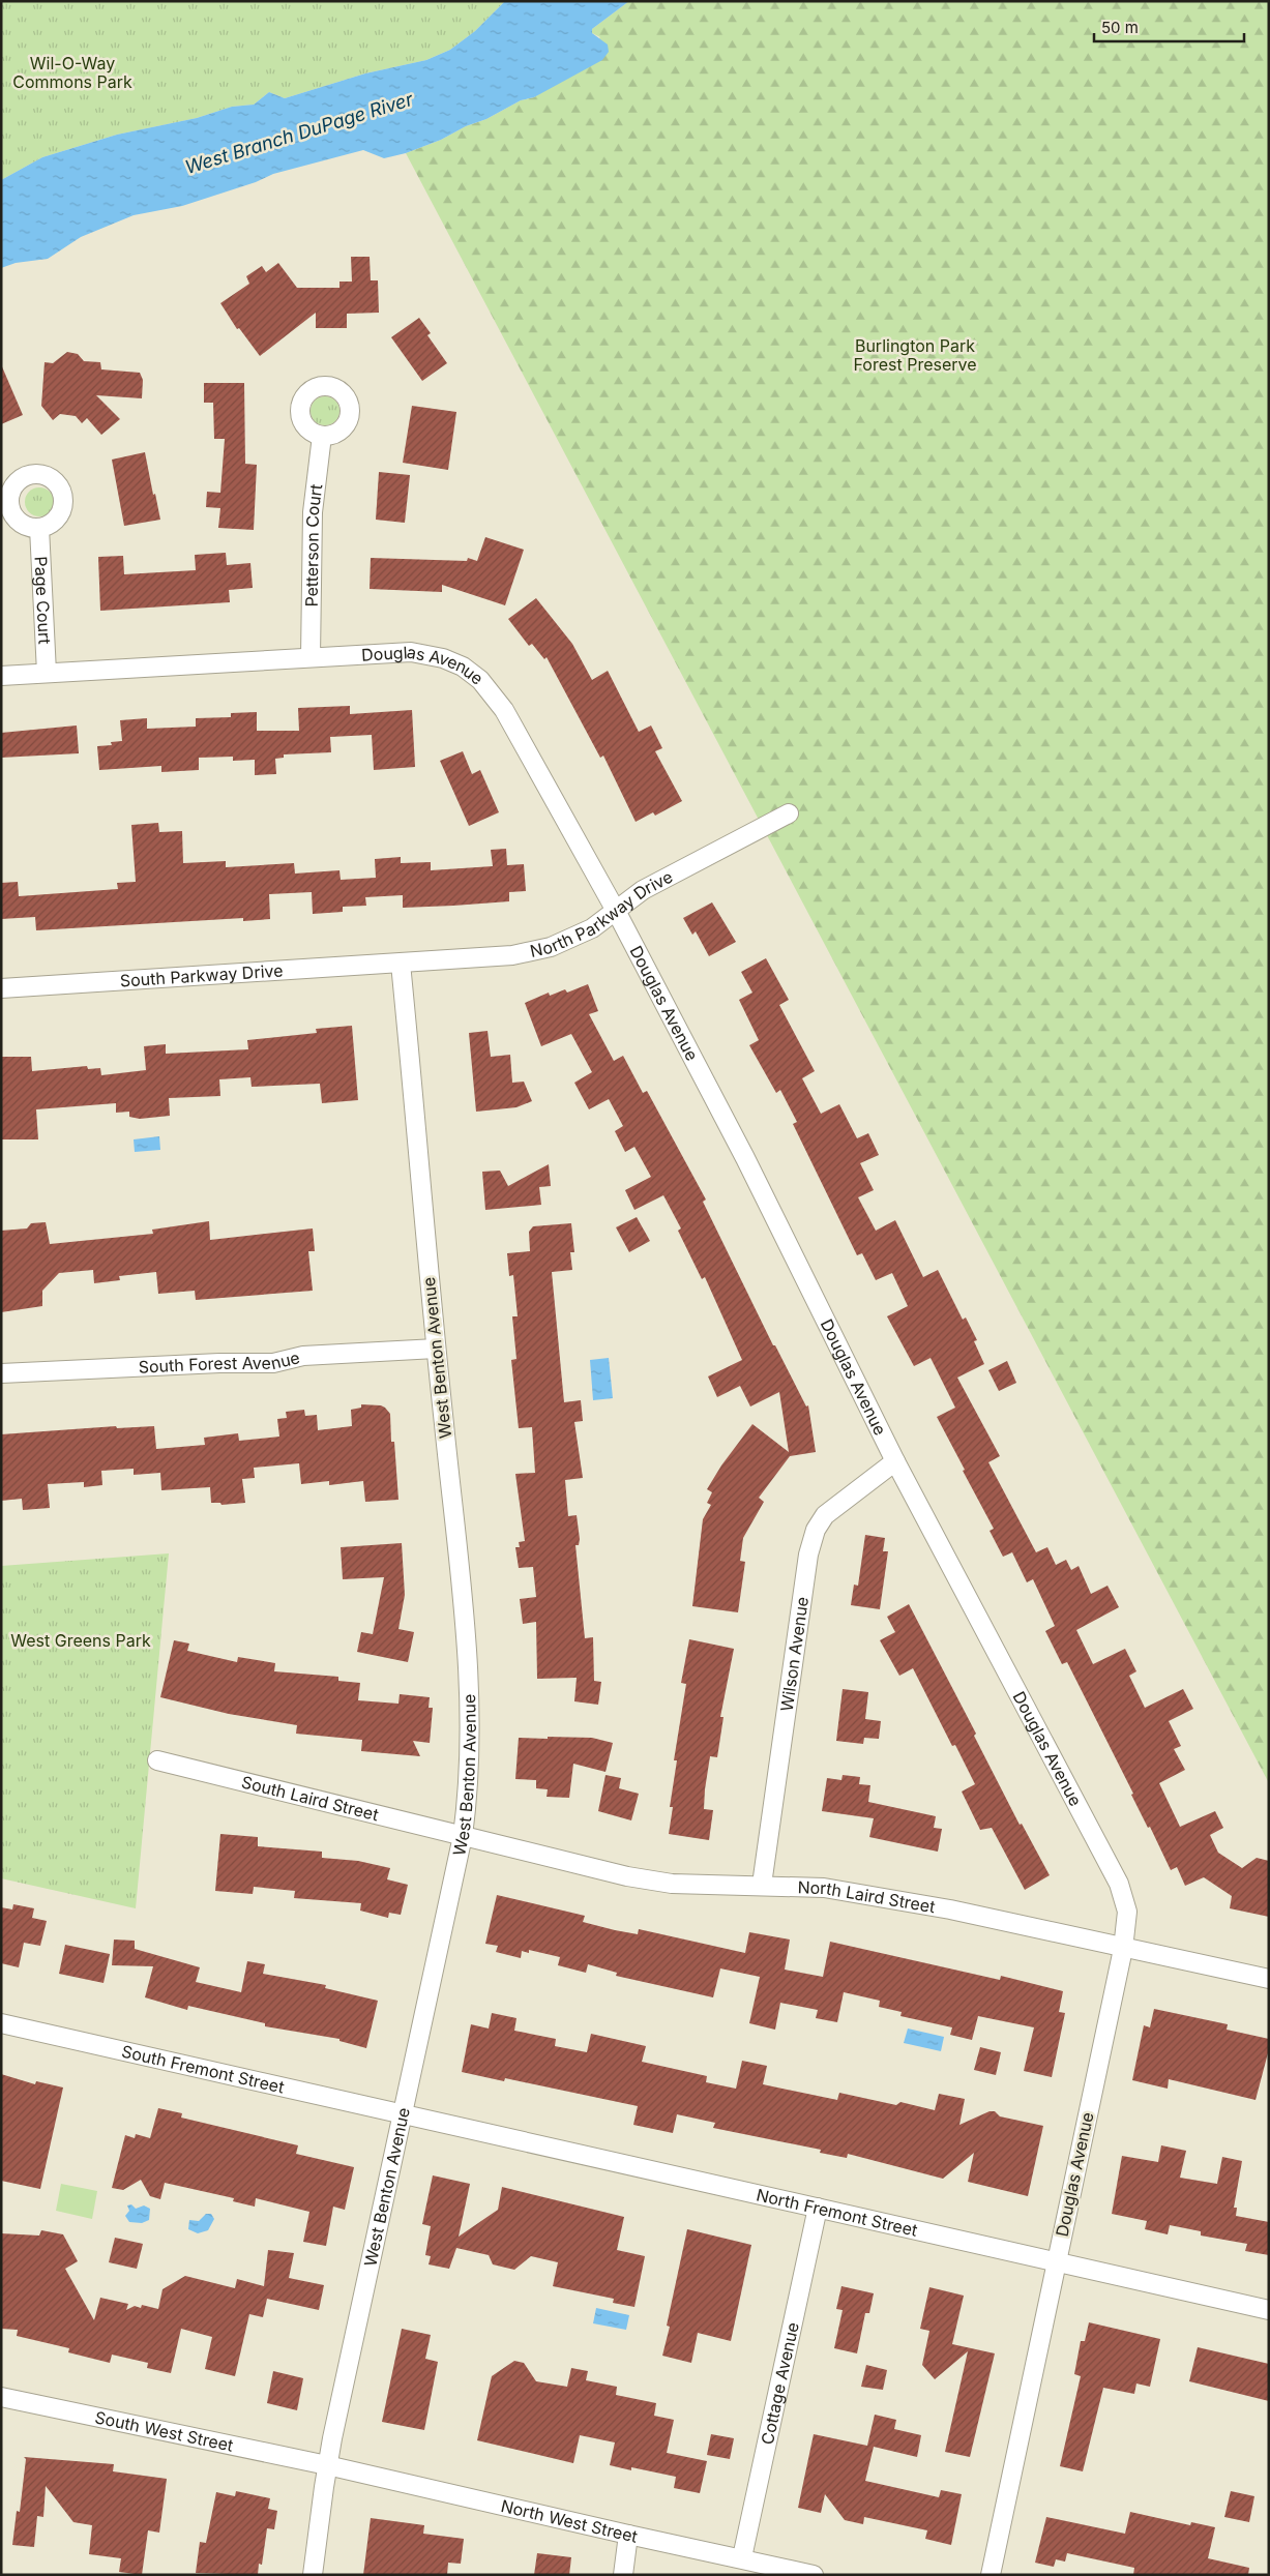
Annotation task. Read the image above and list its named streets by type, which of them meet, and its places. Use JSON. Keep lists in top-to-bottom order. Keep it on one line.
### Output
{"streets":{"street":["Petterson Court","Page Court","Douglas Avenue","North Parkway Drive","South Parkway Drive","West Benton Avenue","South Forest Avenue","Wilson Avenue","South Laird Street","North Laird Street","South Fremont Street","North Fremont Street","Cottage Avenue","South West Street","North West Street"]},"crossings":[["Petterson Court","Douglas Avenue"],["Page Court","Douglas Avenue"],["Douglas Avenue","North Parkway Drive"],["Douglas Avenue","Wilson Avenue"],["Douglas Avenue","North Laird Street"],["Douglas Avenue","North Fremont Street"],["North Parkway Drive","South Parkway Drive"],["North Parkway Drive","West Benton Avenue"],["South Parkway Drive","West Benton Avenue"],["West Benton Avenue","South Forest Avenue"],["West Benton Avenue","South Laird Street"],["West Benton Avenue","North Laird Street"],["West Benton Avenue","South Fremont Street"],["West Benton Avenue","North Fremont Street"],["West Benton Avenue","South West Street"],["West Benton Avenue","North West Street"],["Wilson Avenue","North Laird Street"],["South Laird Street","North Laird Street"],["South Fremont Street","North Fremont Street"],["North Fremont Street","Cottage Avenue"],["Cottage Avenue","North West Street"],["South West Street","North West Street"]],"water":["West Branch DuPage River"],"parks":["Wil-O-Way Commons Park","Burlington Park Forest Preserve","West Greens Park"],"scale_bar":"50 m"}
